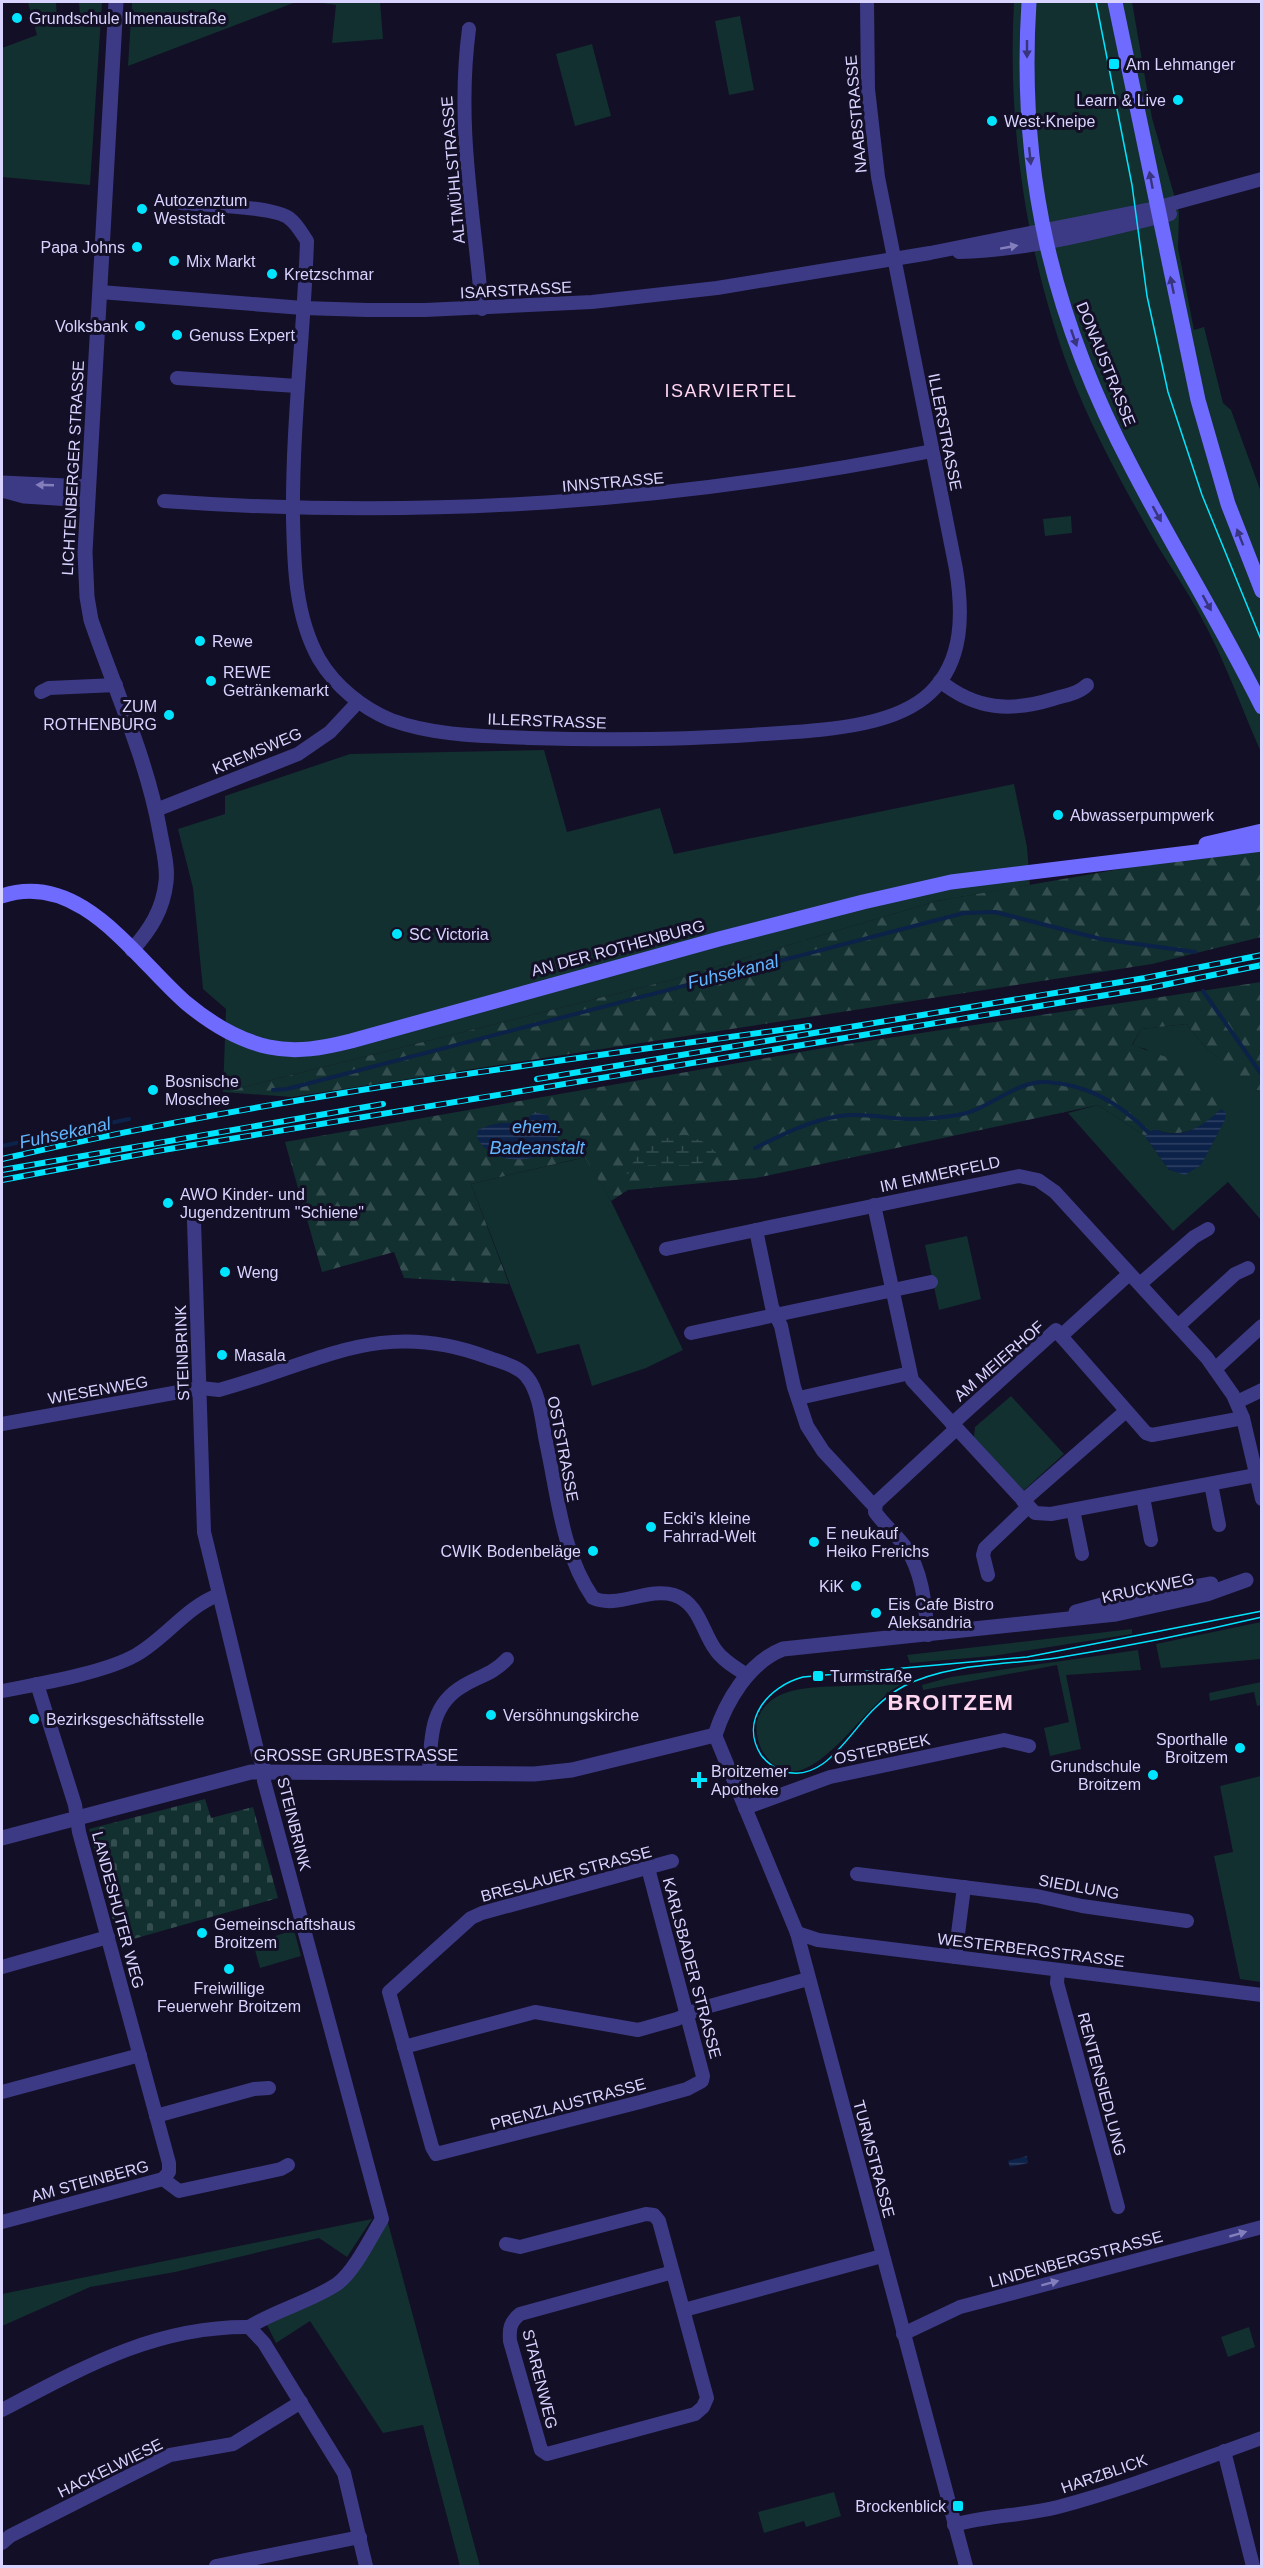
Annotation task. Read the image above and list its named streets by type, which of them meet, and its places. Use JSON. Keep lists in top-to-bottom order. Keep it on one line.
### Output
{"streets":{"main road":["DONAUSTRASSE","AN DER ROTHENBURG"],"street":["NAABSTRASSE","ALTMÜHLSTRASSE","ISARSTRASSE","ILLERSTRASSE","LICHTENBERGER STRASSE","INNSTRASSE","KREMSWEG","IM EMMERFELD","STEINBRINK","AM MEIERHOF","WIESENWEG","OSTSTRASSE","KRUCKWEG","OSTERBEEK","GROSSE GRUBESTRASSE","BRESLAUER STRASSE","SIEDLUNG","LANDESHUTER WEG","WESTERBERGSTRASSE","KARLSBADER STRASSE","RENTENSIEDLUNG","PRENZLAUSTRASSE","TURMSTRASSE","AM STEINBERG","LINDENBERGSTRASSE","STARENWEG","HACKELWIESE","HARZBLICK"]},"crossings":[["NAABSTRASSE","ISARSTRASSE"],["NAABSTRASSE","ILLERSTRASSE"],["ALTMÜHLSTRASSE","ISARSTRASSE"],["ISARSTRASSE","DONAUSTRASSE"],["ISARSTRASSE","ILLERSTRASSE"],["ISARSTRASSE","LICHTENBERGER STRASSE"],["ILLERSTRASSE","INNSTRASSE"],["ILLERSTRASSE","KREMSWEG"],["LICHTENBERGER STRASSE","KREMSWEG"],["LICHTENBERGER STRASSE","AN DER ROTHENBURG"],["IM EMMERFELD","AM MEIERHOF"],["STEINBRINK","WIESENWEG"],["STEINBRINK","OSTSTRASSE"],["STEINBRINK","GROSSE GRUBESTRASSE"],["WIESENWEG","OSTSTRASSE"],["OSTSTRASSE","KRUCKWEG"],["KRUCKWEG","GROSSE GRUBESTRASSE"],["KRUCKWEG","TURMSTRASSE"],["OSTERBEEK","TURMSTRASSE"],["GROSSE GRUBESTRASSE","LANDESHUTER WEG"],["GROSSE GRUBESTRASSE","TURMSTRASSE"],["BRESLAUER STRASSE","KARLSBADER STRASSE"],["BRESLAUER STRASSE","PRENZLAUSTRASSE"],["LANDESHUTER WEG","AM STEINBERG"],["WESTERBERGSTRASSE","RENTENSIEDLUNG"],["WESTERBERGSTRASSE","TURMSTRASSE"],["KARLSBADER STRASSE","PRENZLAUSTRASSE"],["TURMSTRASSE","LINDENBERGSTRASSE"],["TURMSTRASSE","HARZBLICK"]],"one_way":["LINDENBERGSTRASSE"],"districts":["ISARVIERTEL","BROITZEM"],"water":["Fuhsekanal","ehem. Badeanstalt"],"places":{"other":["Grundschule Ilmenaustraße","Learn & Live","West-Kneipe","Autozenztum Weststadt","Papa Johns","Mix Markt","Kretzschmar","Volksbank","Genuss Expert","Rewe","REWE Getränkemarkt","ZUM ROTHENBURG","Abwasserpumpwerk","SC Victoria","Bosnische Moschee","AWO Kinder- und Jugendzentrum \"Schiene\"","Weng","Masala","Ecki's kleine Fahrrad-Welt","E neukauf Heiko Frerichs","CWIK Bodenbeläge","KiK","Eis Cafe Bistro Aleksandria","Versöhnungskirche","Bezirksgeschäftsstelle","Sporthalle Broitzem","Grundschule Broitzem","Gemeinschaftshaus Broitzem","Freiwillige Feuerwehr Broitzem"],"transit":["Am Lehmanger","Turmstraße","Brockenblick"],"health":["Broitzemer Apotheke"]}}
